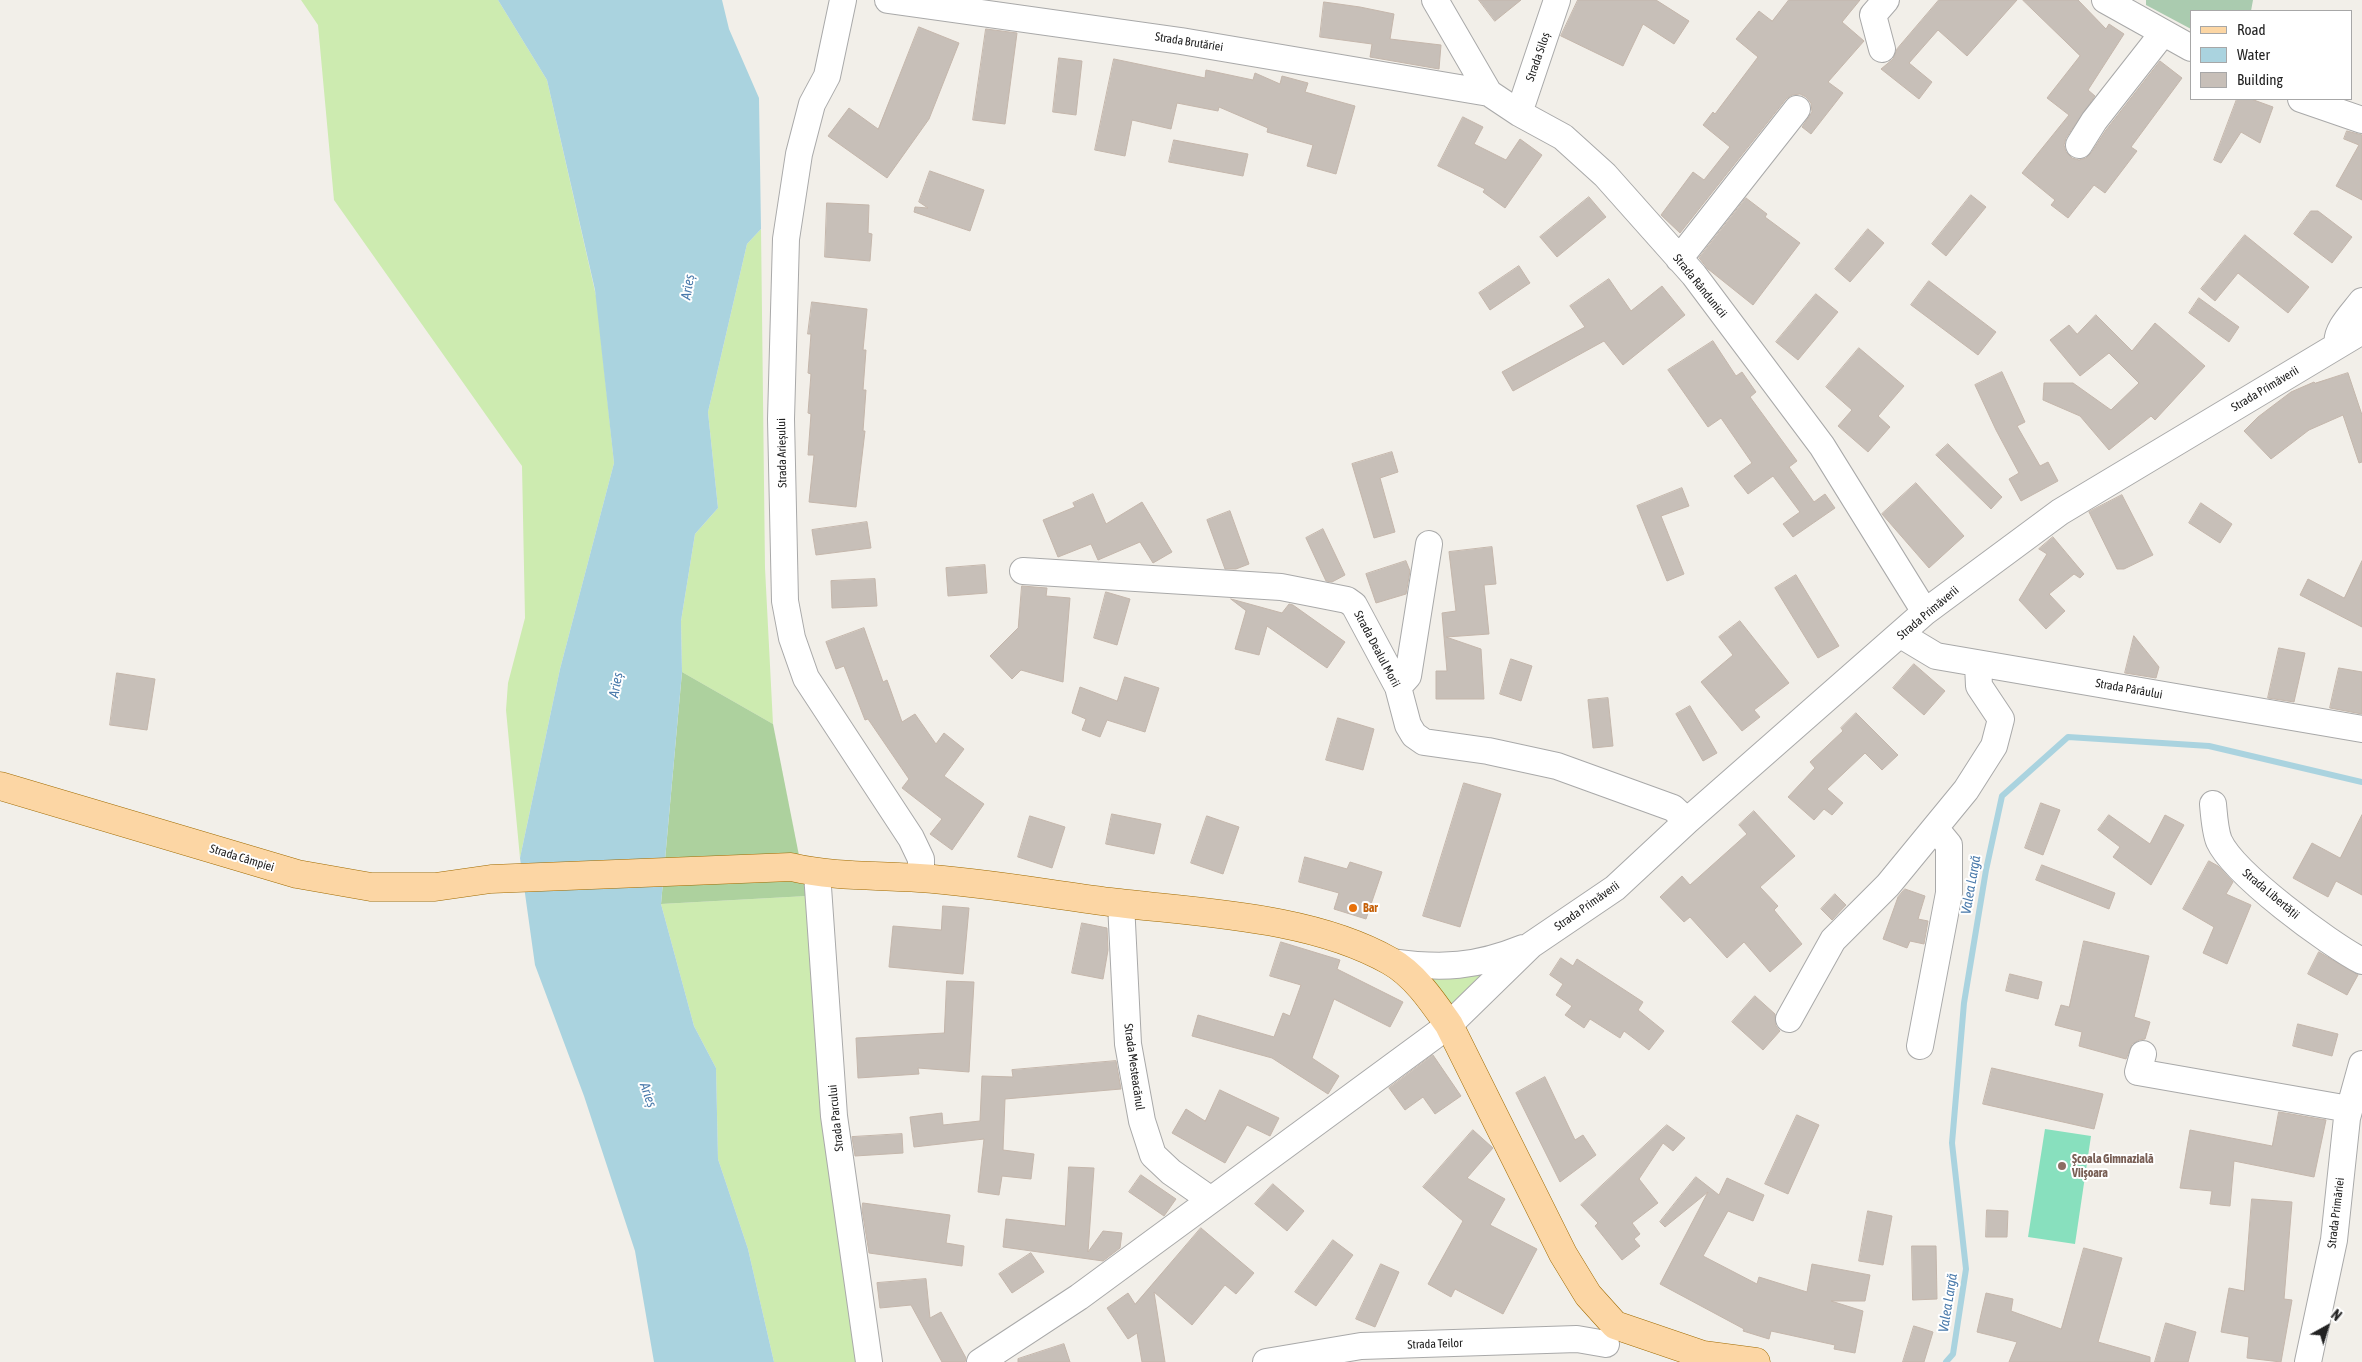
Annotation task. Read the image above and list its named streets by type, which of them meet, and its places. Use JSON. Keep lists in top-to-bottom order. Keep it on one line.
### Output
{"streets":{"main road":["Strada Câmpiei"],"street":["Strada Brutăriei","Strada Siloș","Strada Rândunicii","Strada Primăverii","Strada Arieșului","Strada Dealul Morii","Strada Pârâului","Strada Libertății","Strada Mesteacănul","Strada Parcului","Strada Primăriei","Strada Teilor"]},"crossings":[["Strada Brutăriei","Strada Rândunicii"],["Strada Siloș","Strada Rândunicii"],["Strada Rândunicii","Strada Primăverii"],["Strada Primăverii","Strada Dealul Morii"],["Strada Primăverii","Strada Pârâului"],["Strada Arieșului","Strada Câmpiei"],["Strada Câmpiei","Strada Mesteacănul"],["Strada Câmpiei","Strada Parcului"],["Strada Câmpiei","Strada Teilor"]],"water":["Arieș","Valea Largă"],"places":["Bar","Şcoala Gimnazială Viişoara"],"legend":["Road","Water","Building"],"north":"top right"}
